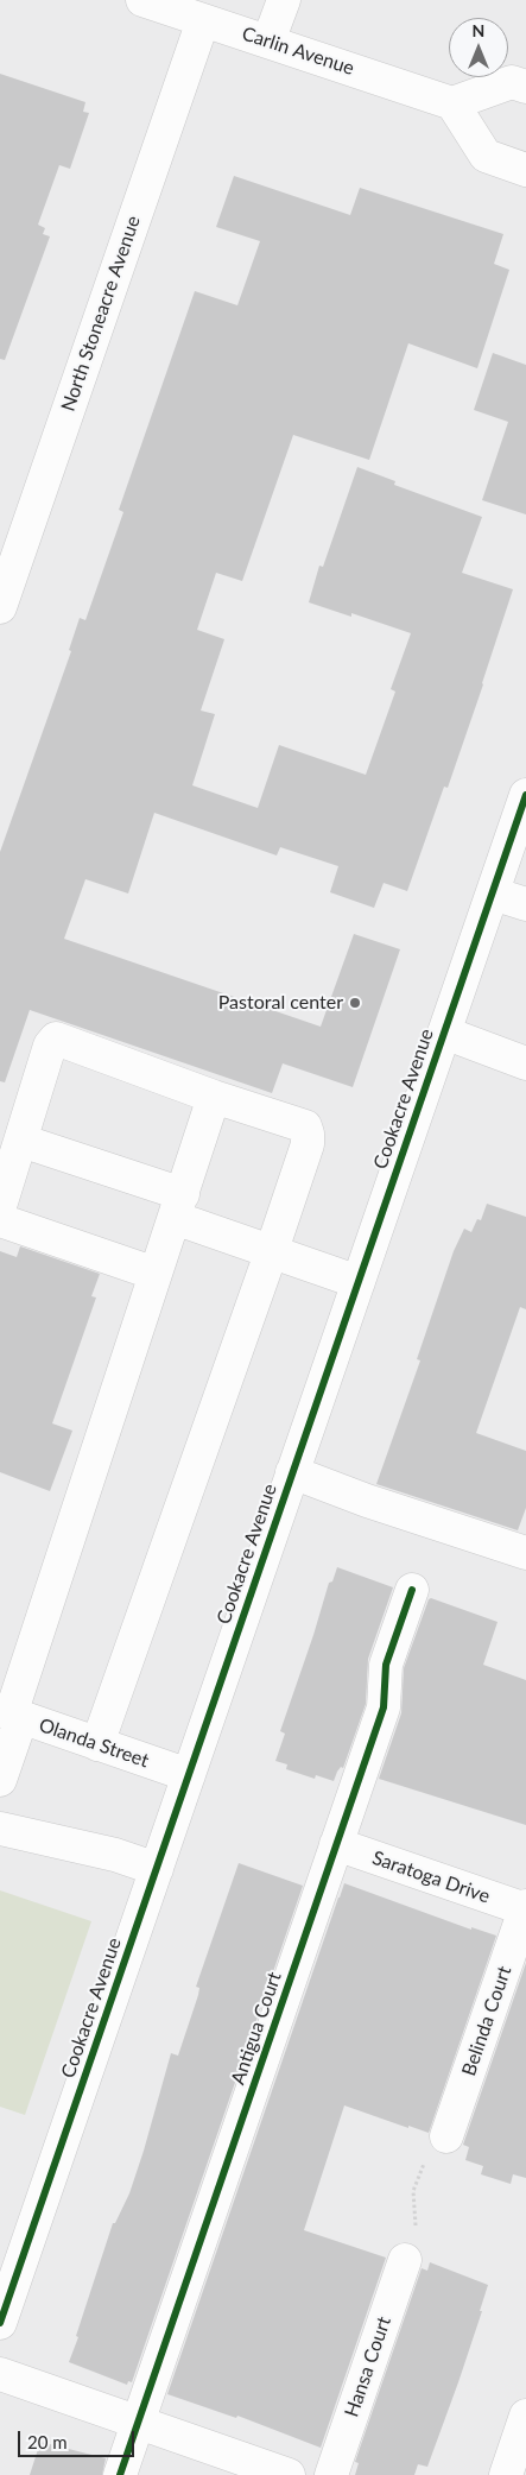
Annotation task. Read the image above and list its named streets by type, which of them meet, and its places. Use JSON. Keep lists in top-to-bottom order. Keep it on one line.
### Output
{"streets":{"street":["Carlin Avenue","North Stoneacre Avenue","Cookacre Avenue","Olanda Street","Saratoga Drive","Belinda Court","Antigua Court","Hansa Court"]},"crossings":[["Carlin Avenue","North Stoneacre Avenue"],["Cookacre Avenue","Olanda Street"],["Saratoga Drive","Belinda Court"],["Saratoga Drive","Antigua Court"]],"places":["Pastoral center"],"scale_bar":"20 m","north":"top"}
